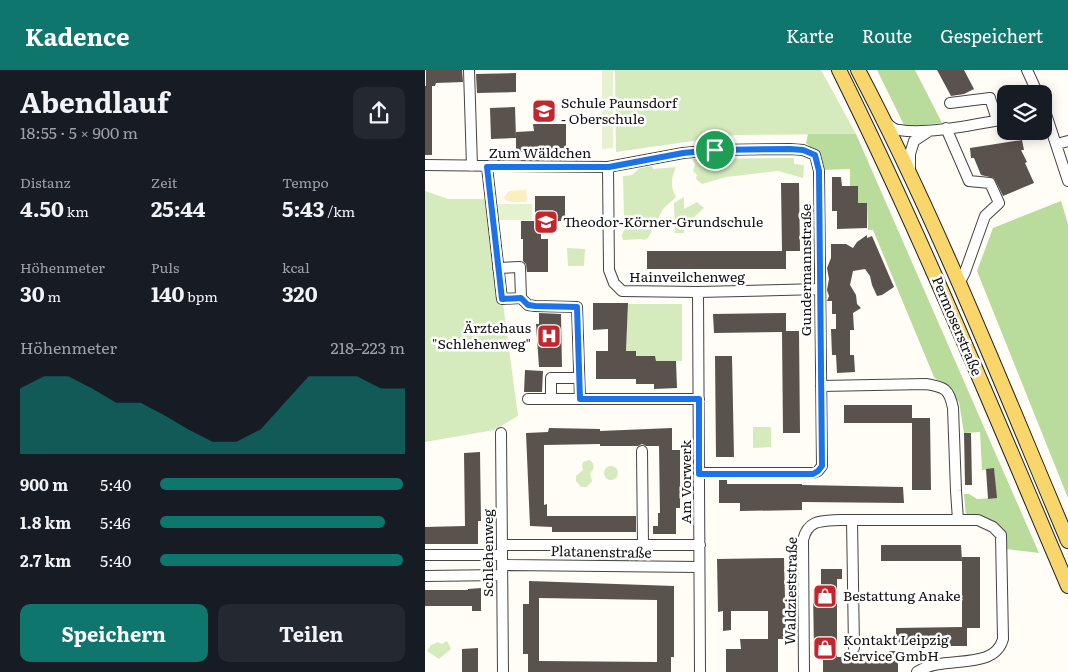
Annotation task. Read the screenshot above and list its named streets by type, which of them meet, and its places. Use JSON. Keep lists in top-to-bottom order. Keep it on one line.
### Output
{"streets":{"main road":["Permoserstraße"],"street":["Zum Wäldchen","Gundermannstraße","Hainveilchenweg","Am Vorwerk","Platanenstraße","Schlehenweg","Waldzieststraße"]},"crossings":[["Zum Wäldchen","Gundermannstraße"],["Zum Wäldchen","Hainveilchenweg"],["Gundermannstraße","Hainveilchenweg"],["Gundermannstraße","Am Vorwerk"],["Hainveilchenweg","Am Vorwerk"],["Am Vorwerk","Platanenstraße"],["Platanenstraße","Schlehenweg"]],"places":{"school or university":["Schule Paunsdorf - Oberschule","Theodor-Körner-Grundschule"],"hospital":["Ärztehaus \"Schlehenweg\""],"shop":["Bestattung Anake","Kontakt Leipzig Service GmbH"]},"page":{"header":"Kadence","nav":["Karte","Route","Gespeichert"],"heading":["Abendlauf","18:55 · 5 × 900 m"],"stats":[["Distanz","4.50 km"],["Zeit","25:44"],["Tempo","5:43 /km"],["Höhenmeter","30 m"],["Puls","140 bpm"],["kcal","320"]],"chart":["Höhenmeter","218–223 m"],"list":[{"name":"900 m","note":"5:40"},{"name":"1.8 km","note":"5:46"},{"name":"2.7 km","note":"5:40"}],"buttons":["Speichern","Teilen"]}}
